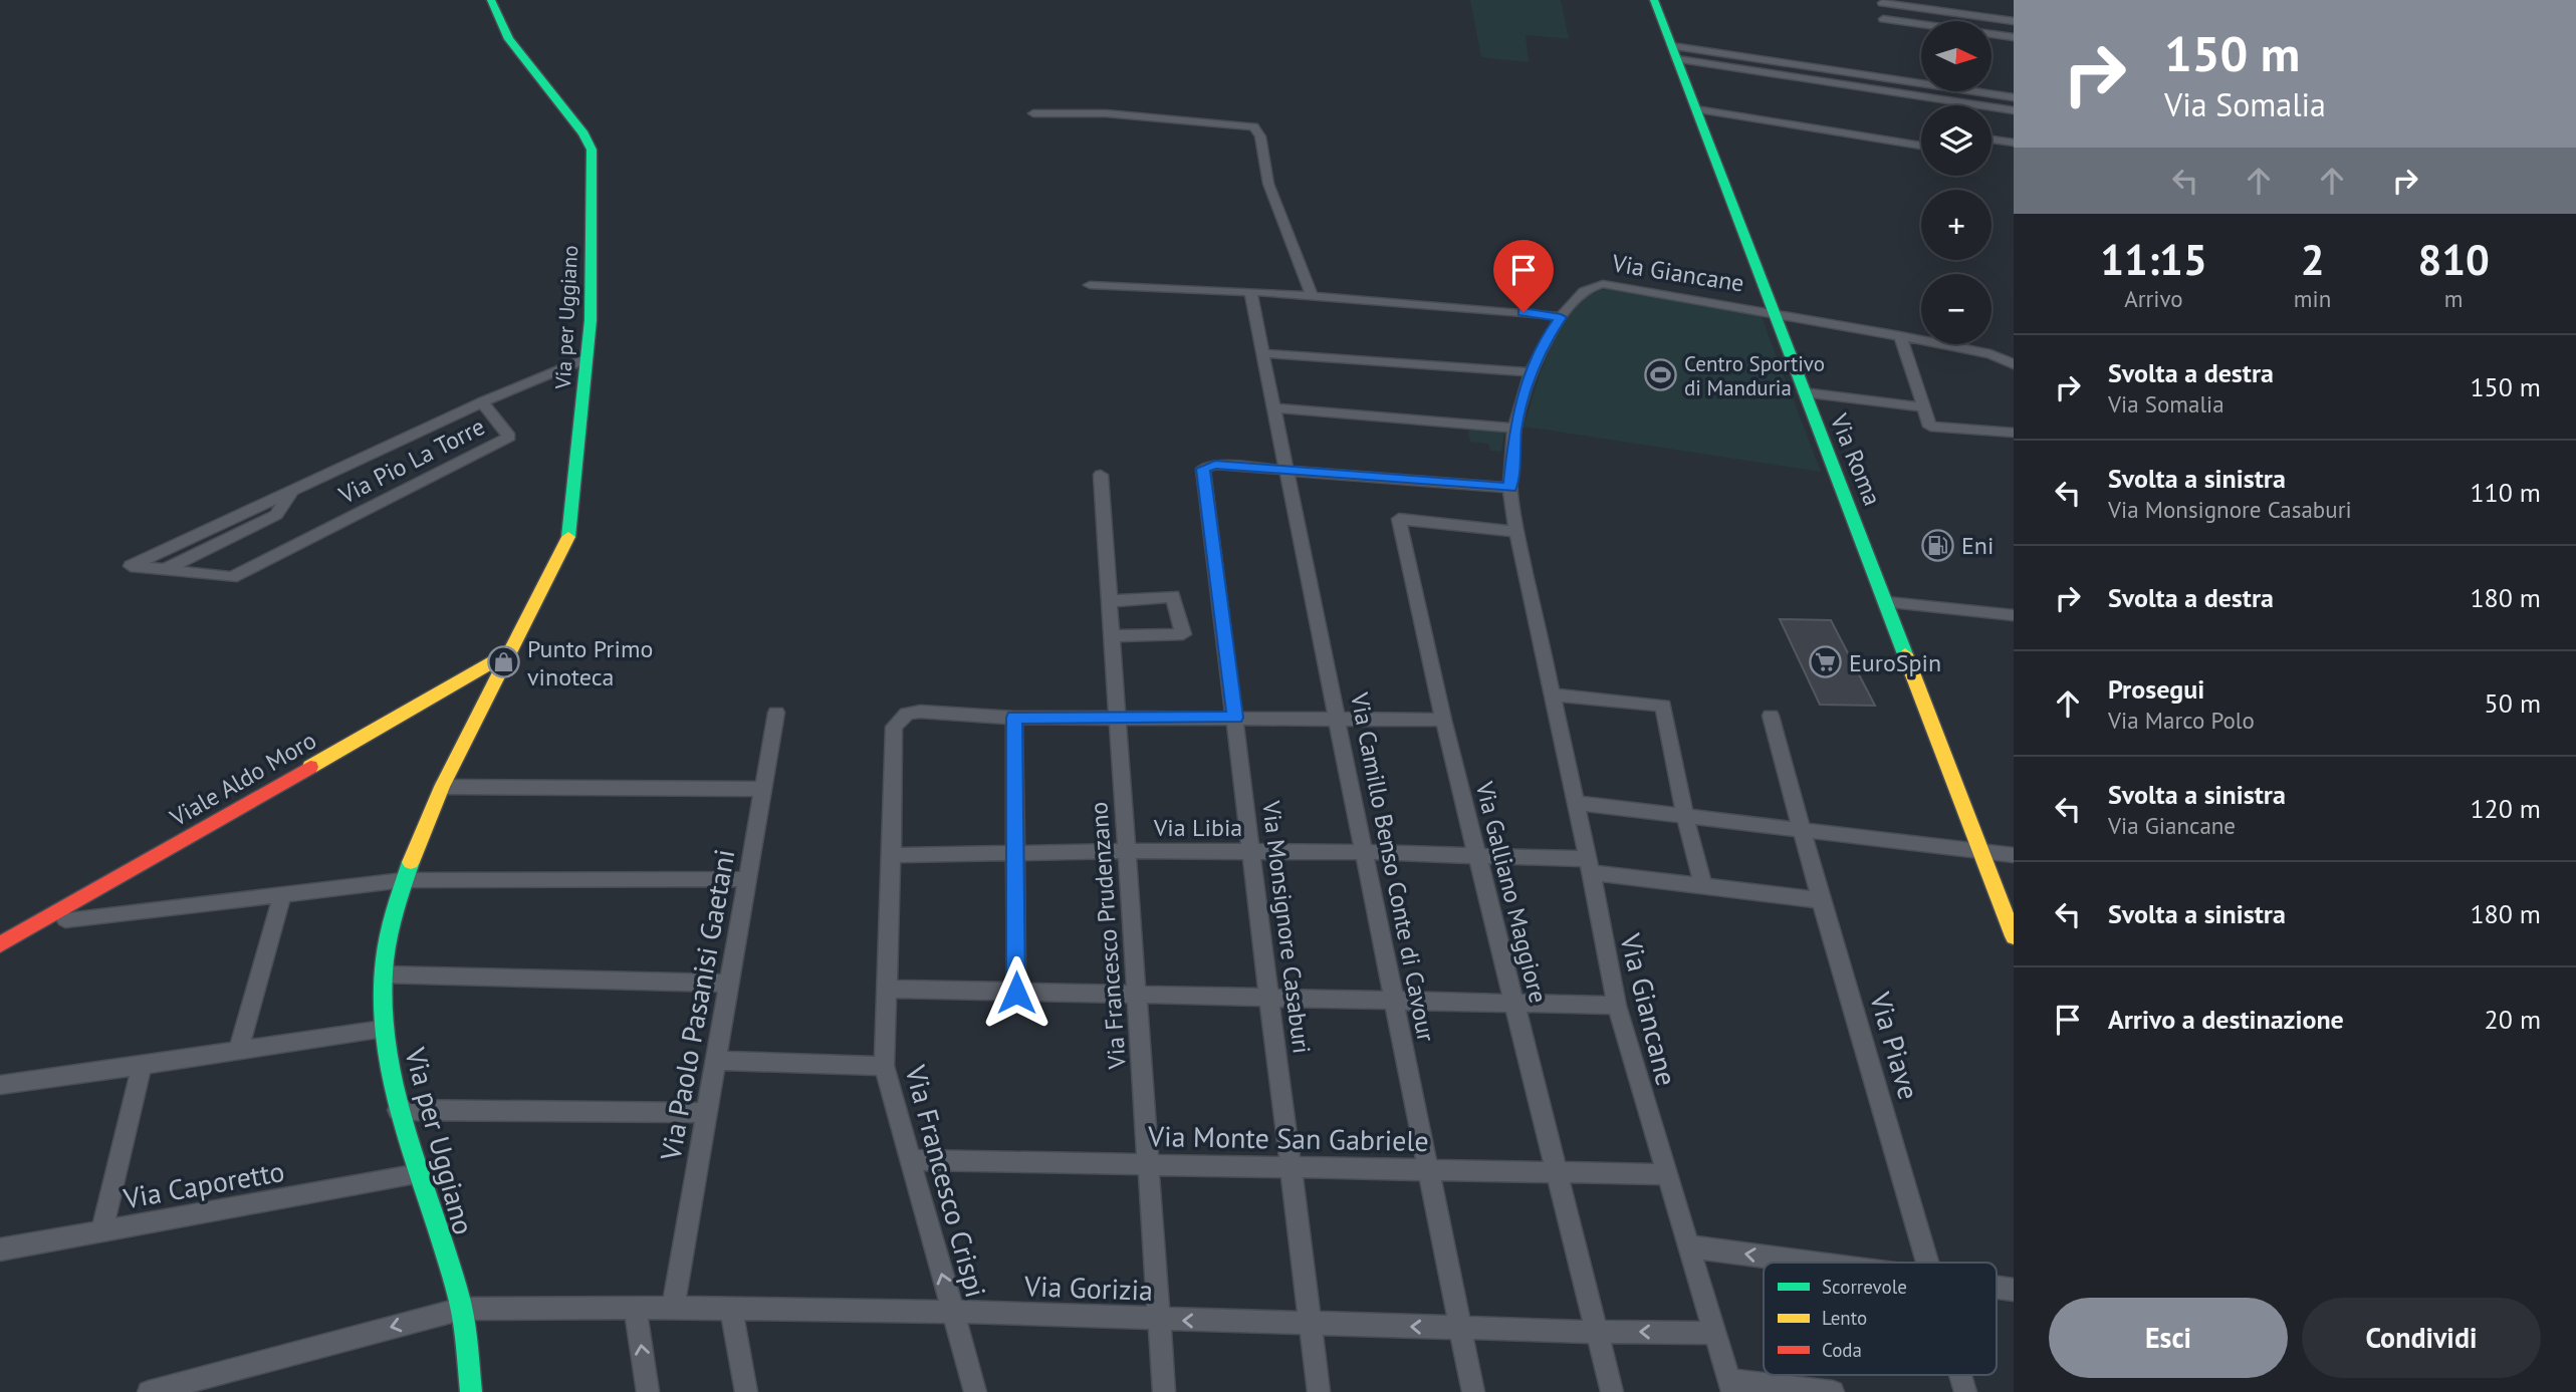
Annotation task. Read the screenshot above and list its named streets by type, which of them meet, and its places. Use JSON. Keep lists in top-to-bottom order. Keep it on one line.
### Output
{"streets":{"street":["Via Giancane","Via per Uggiano","Via Roma","Via Pio La Torre","Viale Aldo Moro","Via Libia","Via Camillo Benso Conte di Cavour","Via Galliano Maggiore","Via Monsignore Casaburi","Via Francesco Prudenzano","Via Paolo Pasanisi Gaetani","Via Piave","Via Monte San Gabriele","Via Francesco Crispi","Via Caporetto","Via Gorizia"]},"crossings":[["Via Giancane","Via Roma"],["Via Giancane","Via Libia"],["Via Giancane","Via Galliano Maggiore"],["Via Giancane","Via Monte San Gabriele"],["Via Giancane","Via Gorizia"],["Via per Uggiano","Via Pio La Torre"],["Via per Uggiano","Viale Aldo Moro"],["Via per Uggiano","Via Caporetto"],["Via per Uggiano","Via Gorizia"],["Via Libia","Via Camillo Benso Conte di Cavour"],["Via Libia","Via Galliano Maggiore"],["Via Libia","Via Monsignore Casaburi"],["Via Libia","Via Francesco Prudenzano"],["Via Libia","Via Piave"],["Via Libia","Via Francesco Crispi"],["Via Camillo Benso Conte di Cavour","Via Monsignore Casaburi"],["Via Camillo Benso Conte di Cavour","Via Monte San Gabriele"],["Via Camillo Benso Conte di Cavour","Via Gorizia"],["Via Galliano Maggiore","Via Monte San Gabriele"],["Via Galliano Maggiore","Via Gorizia"],["Via Monsignore Casaburi","Via Monte San Gabriele"],["Via Monsignore Casaburi","Via Gorizia"],["Via Francesco Prudenzano","Via Monte San Gabriele"],["Via Francesco Prudenzano","Via Gorizia"],["Via Paolo Pasanisi Gaetani","Via Gorizia"],["Via Monte San Gabriele","Via Francesco Crispi"],["Via Francesco Crispi","Via Gorizia"]],"one_way":["Via Gorizia"],"places":{"sports":["Centro Sportivo di Manduria"],"fuel station":["Eni"],"shop":["Punto Primo vinoteca"],"supermarket":["EuroSpin"]},"legend":["Scorrevole","Lento","Coda"],"north":"right","page":{"turn":["150 m","Via Somalia"],"map_buttons":["+","−"],"eta":["11:15","Arrivo","2","min","810","m"],"list":[{"name":"Svolta a destra","note":"Via Somalia","value":"150 m"},{"name":"Svolta a sinistra","note":"Via Monsignore Casaburi","value":"110 m"},{"name":"Svolta a destra","value":"180 m"},{"name":"Prosegui","note":"Via Marco Polo","value":"50 m"},{"name":"Svolta a sinistra","note":"Via Giancane","value":"120 m"},{"name":"Svolta a sinistra","value":"180 m"},{"name":"Arrivo a destinazione","value":"20 m"}],"buttons":["Esci","Condividi"]}}
